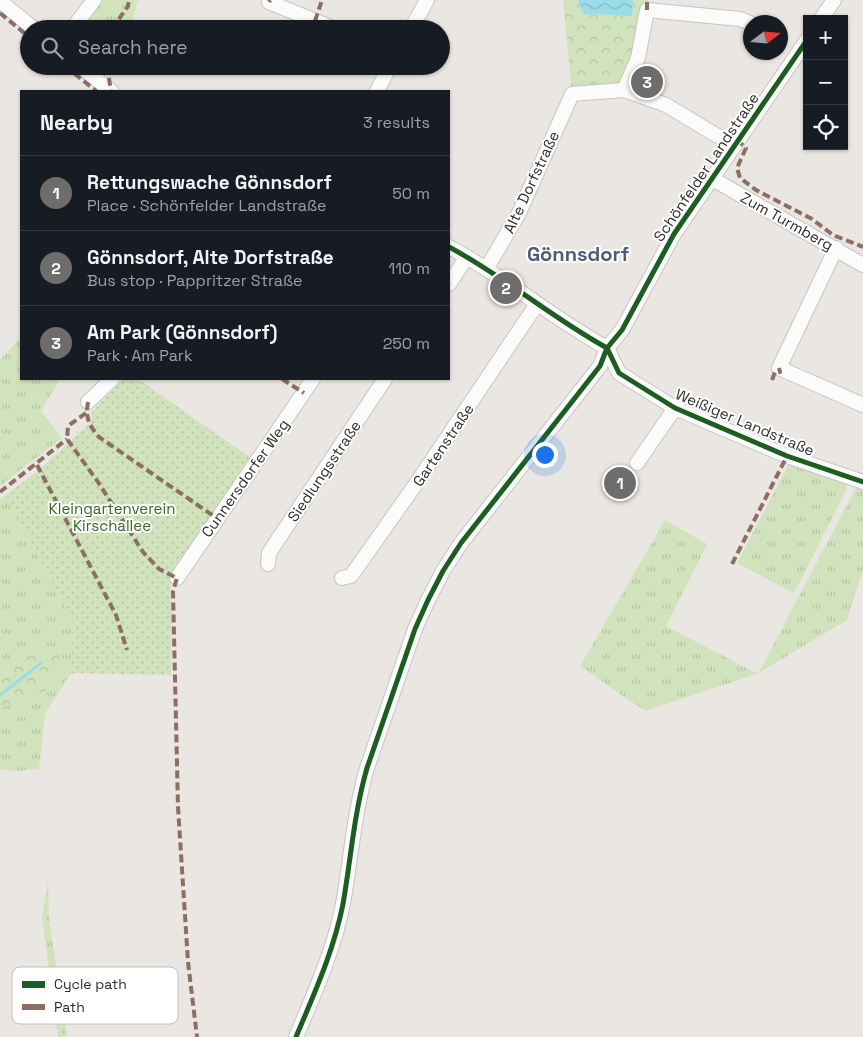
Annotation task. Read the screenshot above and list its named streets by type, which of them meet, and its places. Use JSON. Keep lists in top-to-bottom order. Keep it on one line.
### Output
{"streets":{"street":["Schönfelder Landstraße","Alte Dorfstraße","Zum Turmberg","Weißiger Landstraße","Gartenstraße","Siedlungsstraße","Cunnersdorfer Weg"]},"crossings":[["Schönfelder Landstraße","Zum Turmberg"],["Schönfelder Landstraße","Weißiger Landstraße"]],"districts":["Gönnsdorf"],"parks":["Kleingartenverein Kirschallee"],"legend":["Cycle path","Path"],"north":"right","page":{"map_buttons":["+","−"],"search":"Search here","pins":["3","2","1"],"heading":["Nearby","3 results"],"list":[{"mark":"1","name":"Rettungswache Gönnsdorf","note":"Place · Schönfelder Landstraße","value":"50 m"},{"mark":"2","name":"Gönnsdorf, Alte Dorfstraße","note":"Bus stop · Pappritzer Straße","value":"110 m"},{"mark":"3","name":"Am Park (Gönnsdorf)","note":"Park · Am Park","value":"250 m"}]}}
